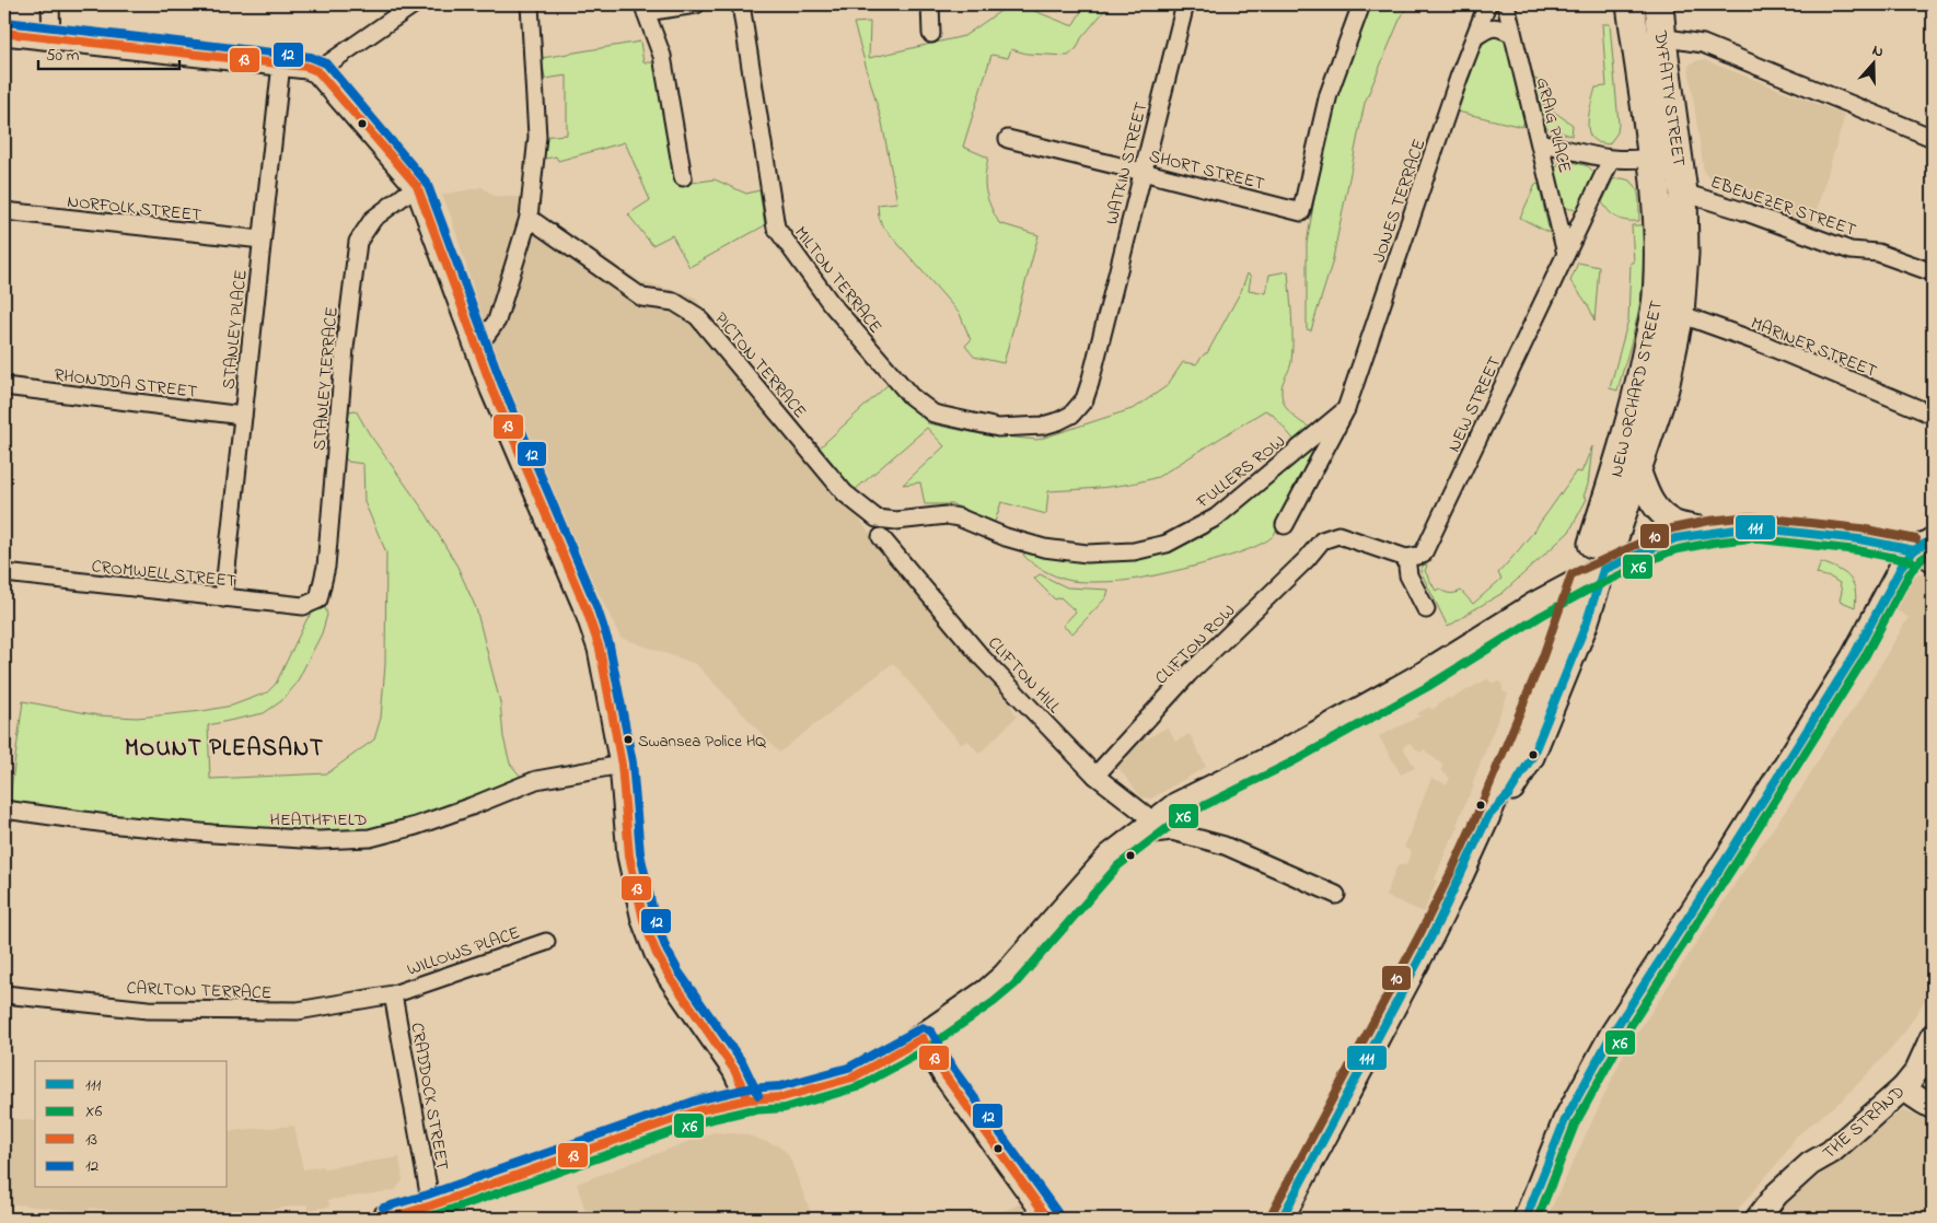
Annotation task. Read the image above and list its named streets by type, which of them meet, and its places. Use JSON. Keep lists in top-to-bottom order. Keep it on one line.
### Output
{"streets":{"main road":["DYFATTY STREET","NEW ORCHARD STREET"],"street":["GRAIG PLACE","WATKIN STREET","SHORT STREET","JONES TERRACE","EBENEZER STREET","NORFOLK STREET","MILTON TERRACE","STANLEY PLACE","MARINER STREET","PICTON TERRACE","STANLEY TERRACE","RHONDDA STREET","NEW STREET","FULLERS ROW","CROMWELL STREET","CLIFTON ROW","CLIFTON HILL","HEATHFIELD","WILLOWS PLACE","CARLTON TERRACE","CRADDOCK STREET","THE STRAND"]},"crossings":[["DYFATTY STREET","EBENEZER STREET"],["DYFATTY STREET","NEW ORCHARD STREET"],["GRAIG PLACE","NEW STREET"],["WATKIN STREET","SHORT STREET"],["WATKIN STREET","MILTON TERRACE"],["JONES TERRACE","FULLERS ROW"],["EBENEZER STREET","NEW ORCHARD STREET"],["NORFOLK STREET","STANLEY PLACE"],["STANLEY PLACE","RHONDDA STREET"],["STANLEY PLACE","CROMWELL STREET"],["MARINER STREET","NEW ORCHARD STREET"],["PICTON TERRACE","FULLERS ROW"],["STANLEY TERRACE","CROMWELL STREET"],["NEW STREET","CLIFTON ROW"],["CLIFTON ROW","CLIFTON HILL"],["WILLOWS PLACE","CARLTON TERRACE"],["WILLOWS PLACE","CRADDOCK STREET"],["CARLTON TERRACE","CRADDOCK STREET"]],"districts":["MOUNT PLEASANT"],"places":["Swansea Police HQ"],"lines":["transit line 12","transit line 13","transit line 10","transit line 111","transit line X6"],"legend":["111","X6","13","12"],"scale_bar":"50 m","north":"top"}
